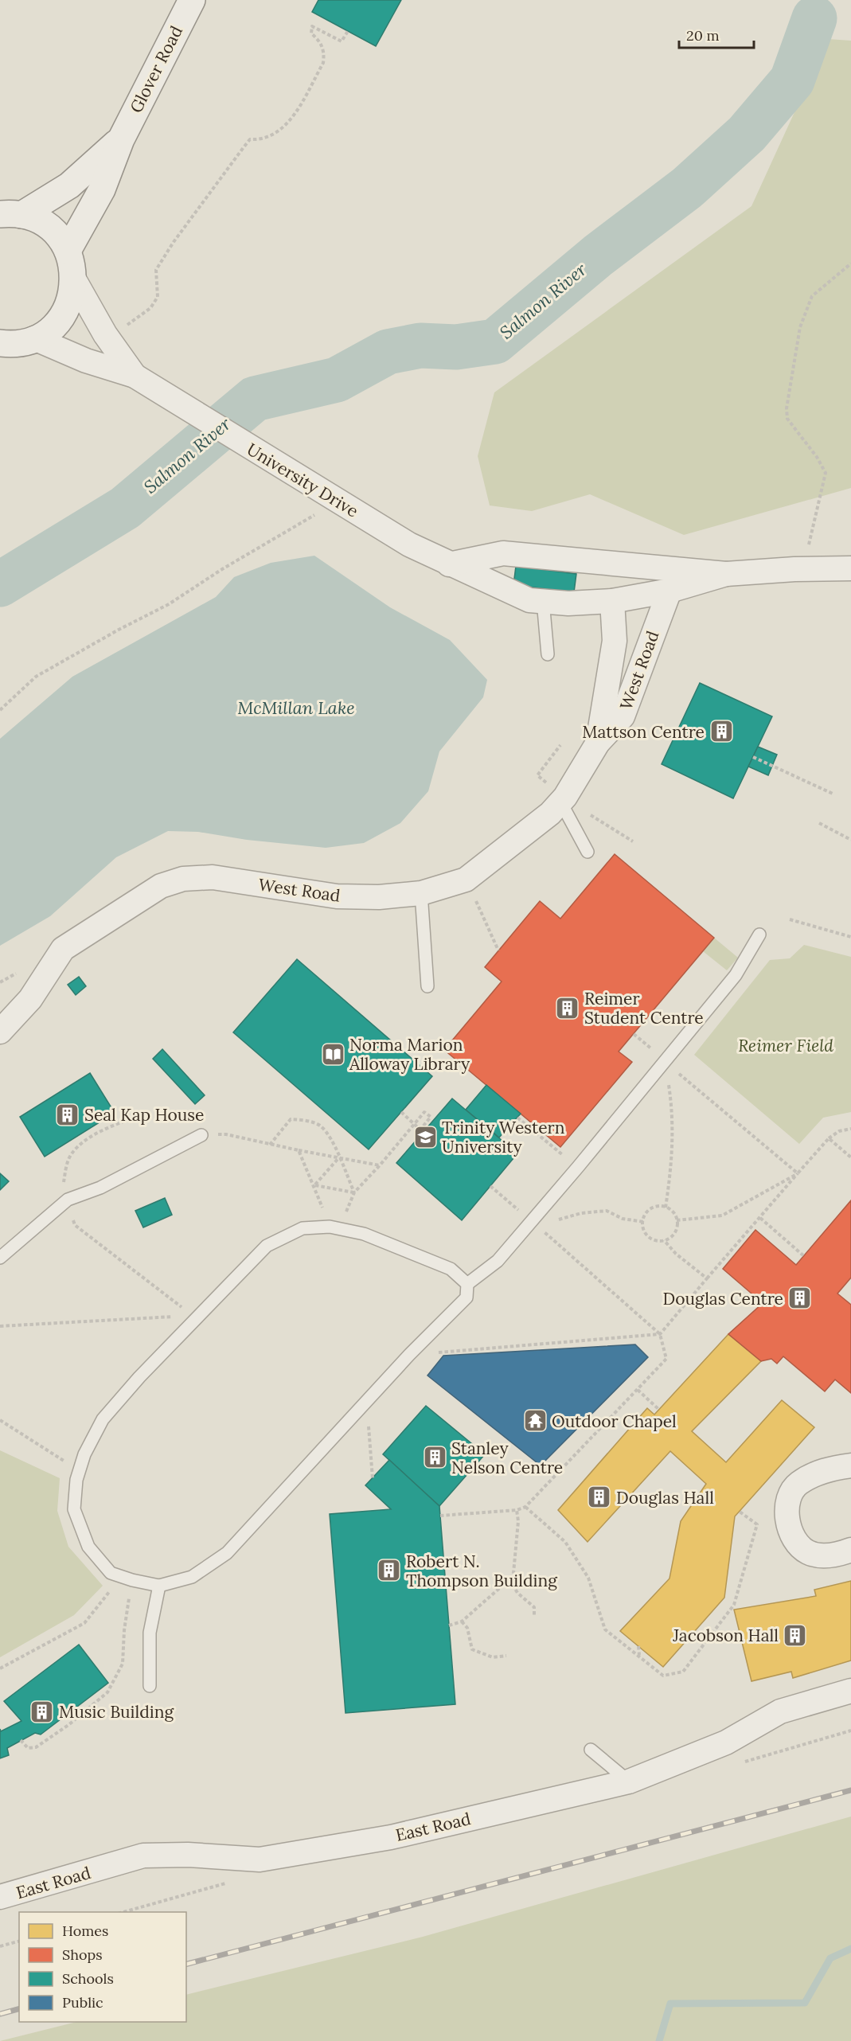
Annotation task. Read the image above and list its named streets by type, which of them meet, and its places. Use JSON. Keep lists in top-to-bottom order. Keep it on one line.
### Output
{"streets":{"main road":["Glover Road"],"street":["University Drive","West Road","East Road"]},"crossings":[["University Drive","West Road"]],"water":["Salmon River","McMillan Lake"],"parks":["Reimer Field"],"places":{"building":["Mattson Centre","Reimer Student Centre","Seal Kap House","Douglas Centre","Stanley Nelson Centre","Douglas Hall","Robert N. Thompson Building","Jacobson Hall","Music Building"],"library":["Norma Marion Alloway Library"],"school or university":["Trinity Western University"],"temple":["Outdoor Chapel"]},"legend":["Homes","Shops","Schools","Public"],"scale_bar":"20 m"}
